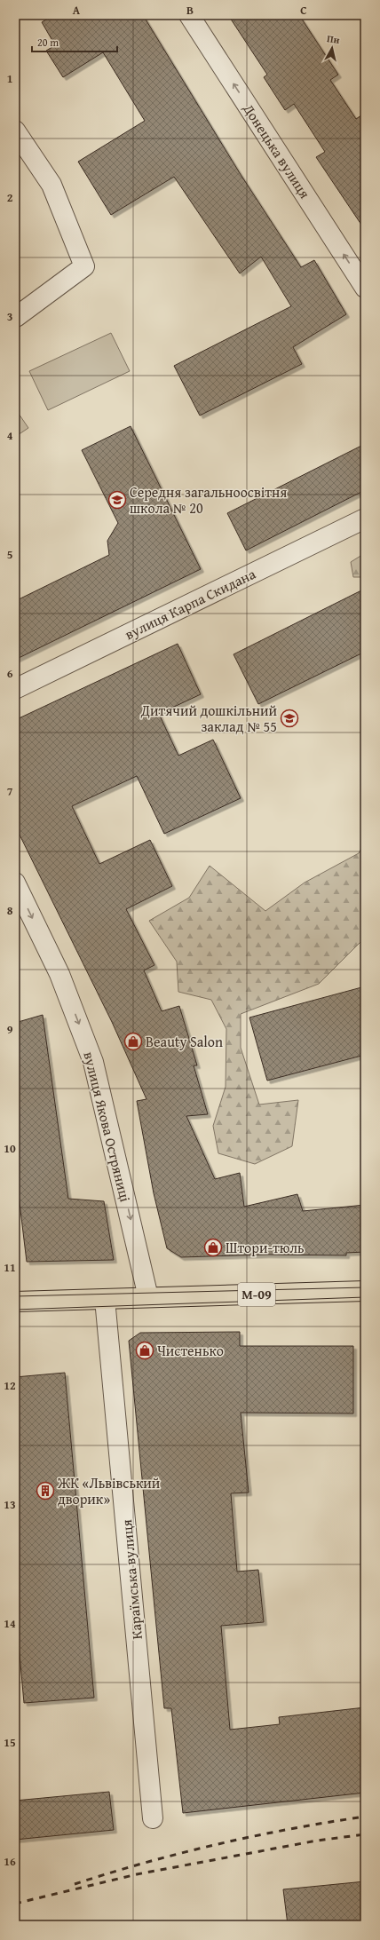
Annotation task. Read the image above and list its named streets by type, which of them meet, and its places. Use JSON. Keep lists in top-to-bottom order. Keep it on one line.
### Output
{"streets":{"main road":["М-09"],"street":["Донецька вулиця","вулиця Карпа Скидана","вулиця Якова Остряниці","Караїмська вулиця"]},"crossings":[["вулиця Якова Остряниці","М-09"],["М-09","Караїмська вулиця"]],"one_way":["Донецька вулиця","вулиця Якова Остряниці"],"places":{"school or university":["Середня загальноосвітня школа № 20","Дитячий дошкільний заклад № 55"],"shop":["Beauty Salon","Штори-тюль","Чистенько"],"building":["ЖК «Львівський дворик»"]},"scale_bar":"20 m","north":"top","grid":{"columns":["A","B","C"],"rows":["1","2","3","4","5","6","7","8","9","10","11","12","13","14","15","16"]}}
